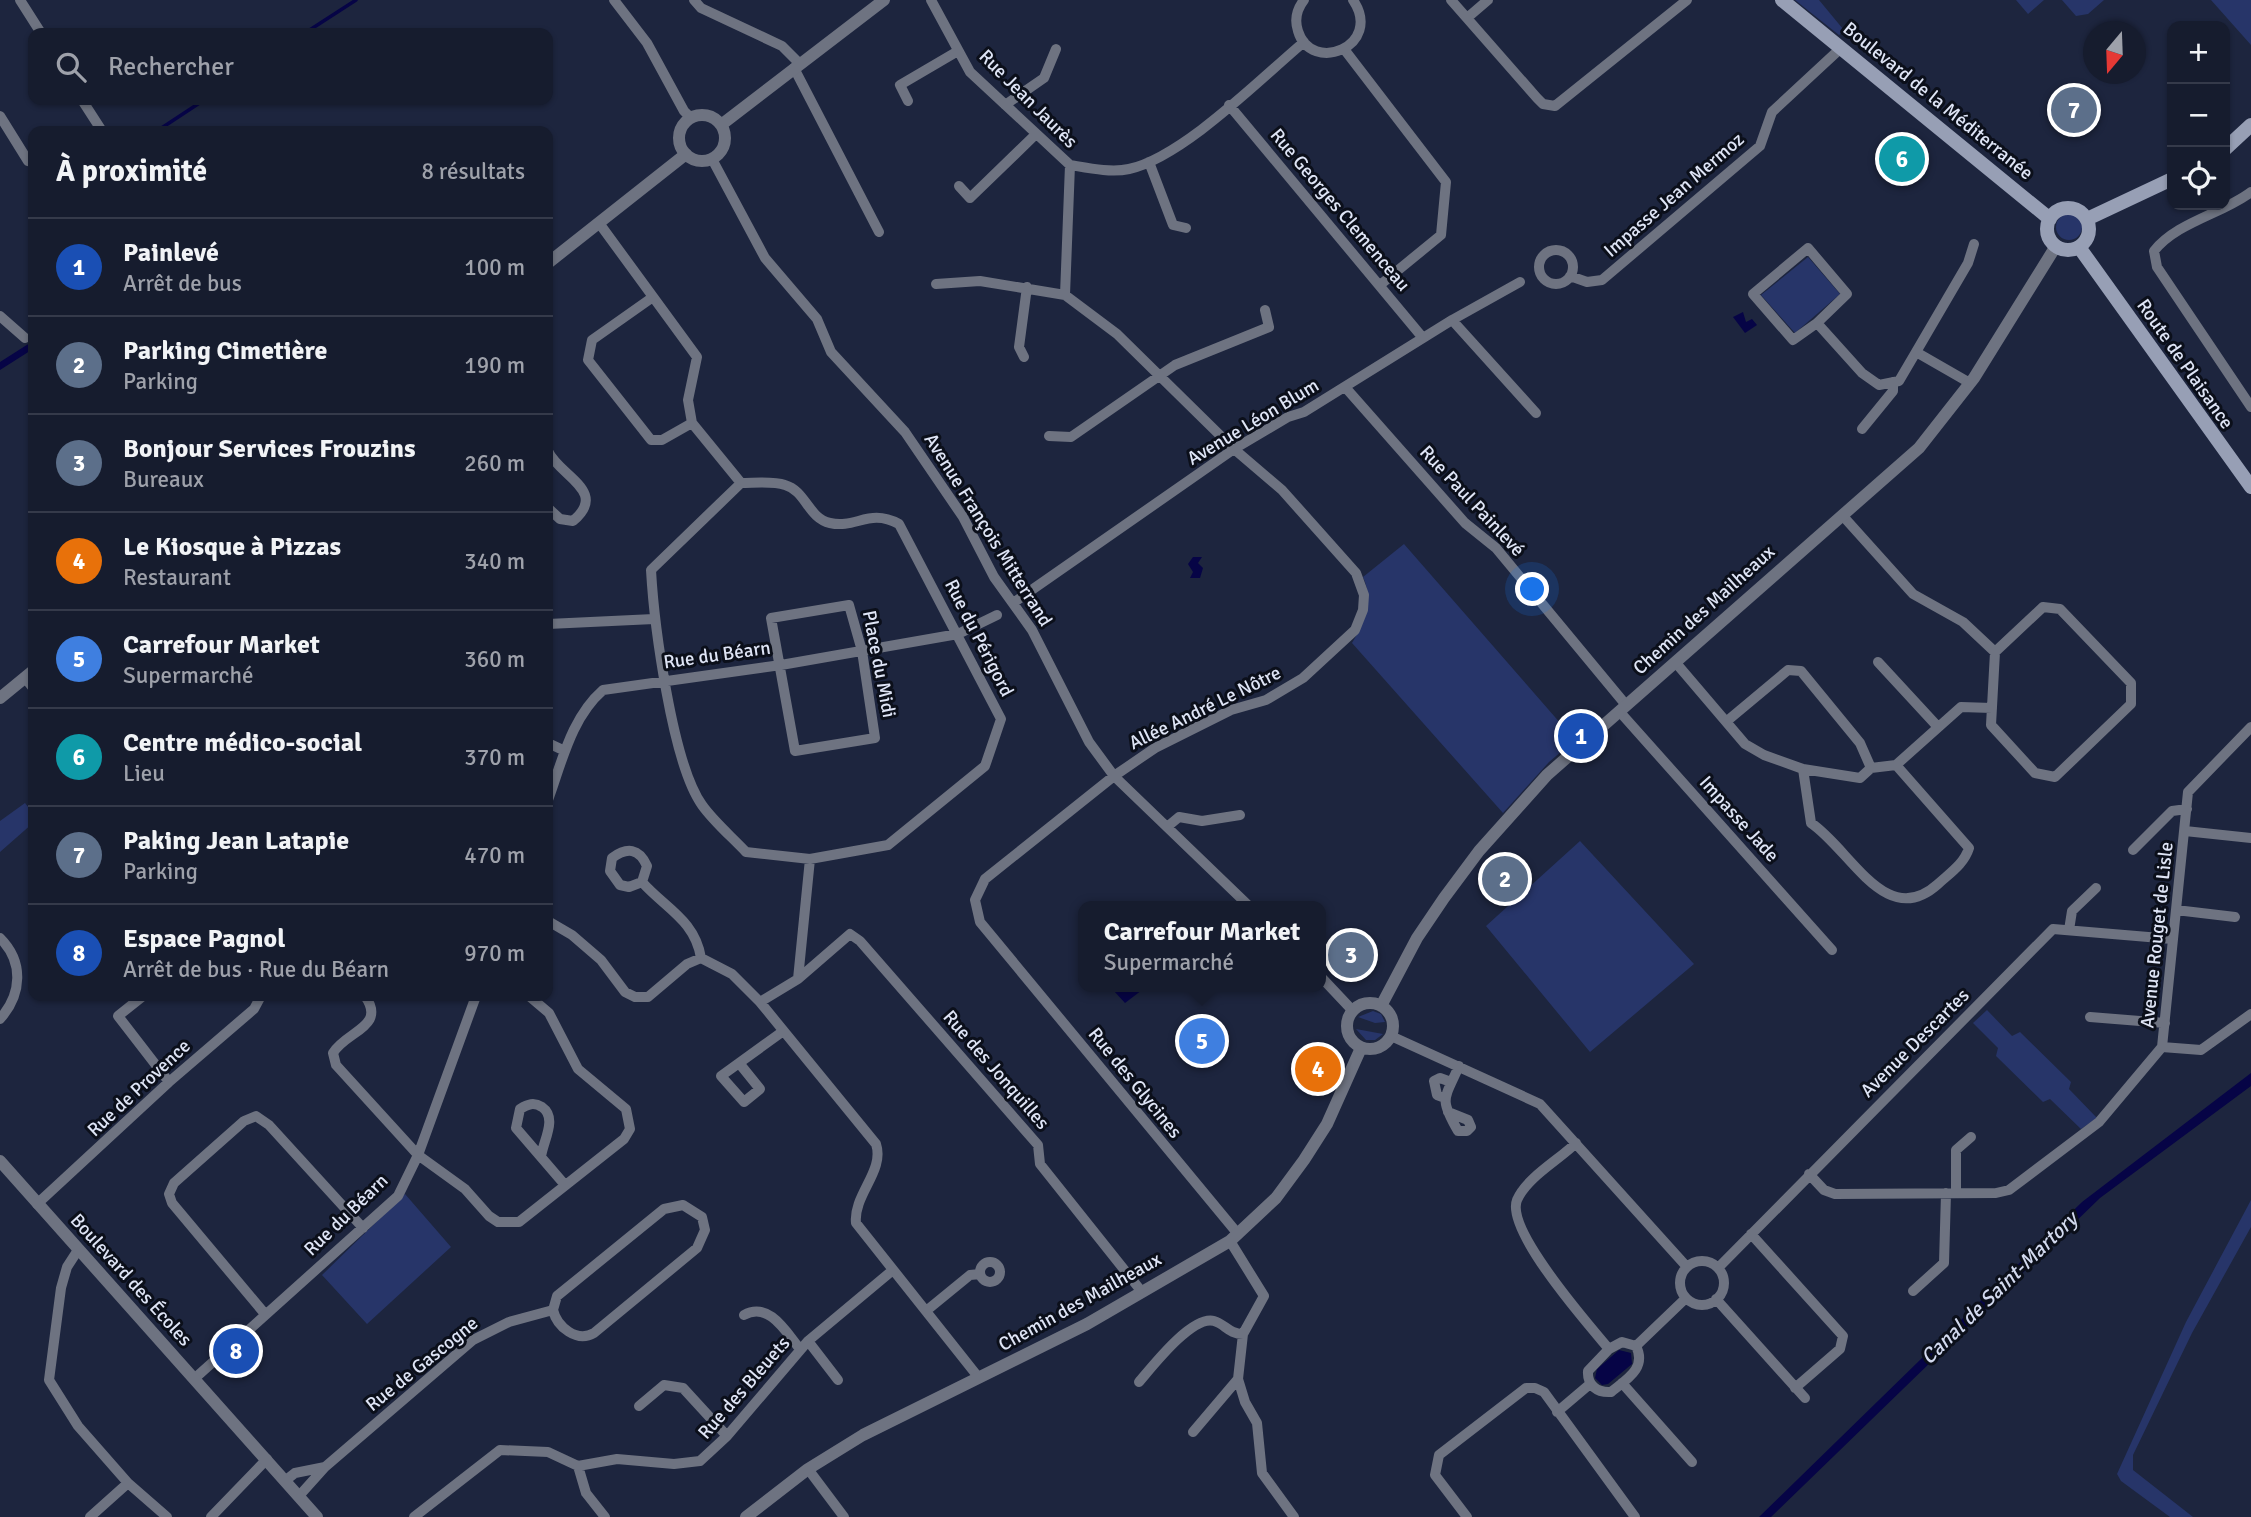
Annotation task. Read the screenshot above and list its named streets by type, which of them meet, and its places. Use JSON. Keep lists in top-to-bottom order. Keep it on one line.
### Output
{"streets":{"main road":["Boulevard de la Méditerranée","Route de Plaisance"],"street":["Rue Jean Jaurès","Impasse Jean Mermoz","Rue Georges Clemenceau","Avenue Léon Blum","Rue Paul Painlevé","Avenue François Mitterrand","Chemin des Mailheaux","Rue du Périgord","Rue du Béarn","Place du Midi","Allée André Le Nôtre","Impasse Jade","Avenue Rouget de Lisle","Avenue Descartes","Rue des Jonquilles","Rue des Glycines","Rue de Provence","Boulevard des Écoles","Rue de Gascogne","Rue des Bleuets"]},"crossings":[["Boulevard de la Méditerranée","Impasse Jean Mermoz"],["Boulevard de la Méditerranée","Route de Plaisance"],["Boulevard de la Méditerranée","Chemin des Mailheaux"],["Rue Georges Clemenceau","Avenue Léon Blum"],["Route de Plaisance","Chemin des Mailheaux"],["Avenue Léon Blum","Rue Paul Painlevé"],["Avenue Léon Blum","Avenue François Mitterrand"],["Avenue Léon Blum","Allée André Le Nôtre"],["Rue Paul Painlevé","Chemin des Mailheaux"],["Rue Paul Painlevé","Impasse Jade"],["Avenue François Mitterrand","Allée André Le Nôtre"],["Avenue François Mitterrand","Rue des Glycines"],["Chemin des Mailheaux","Impasse Jade"],["Chemin des Mailheaux","Rue des Jonquilles"],["Chemin des Mailheaux","Rue des Glycines"],["Rue du Périgord","Rue du Béarn"],["Rue du Béarn","Place du Midi"],["Rue du Béarn","Boulevard des Écoles"],["Allée André Le Nôtre","Rue des Glycines"],["Avenue Rouget de Lisle","Avenue Descartes"],["Rue de Provence","Boulevard des Écoles"],["Boulevard des Écoles","Rue de Gascogne"]],"water":["Canal de Saint-Martory"],"north":"bottom","page":{"map_buttons":["+","−"],"search":"Rechercher","pins":["7","6","1","2","3","5","4","8"],"heading":["À proximité","8 résultats"],"list":[{"mark":"1","name":"Painlevé","note":"Arrêt de bus","value":"100 m"},{"mark":"2","name":"Parking Cimetière","note":"Parking","value":"190 m"},{"mark":"3","name":"Bonjour Services Frouzins","note":"Bureaux","value":"260 m"},{"mark":"4","name":"Le Kiosque à Pizzas","note":"Restaurant","value":"340 m"},{"mark":"5","name":"Carrefour Market","note":"Supermarché","value":"360 m"},{"mark":"6","name":"Centre médico-social","note":"Lieu","value":"370 m"},{"mark":"7","name":"Paking Jean Latapie","note":"Parking","value":"470 m"},{"mark":"8","name":"Espace Pagnol","note":"Arrêt de bus · Rue du Béarn","value":"970 m"}],"popup":["Carrefour Market","Supermarché"]}}
